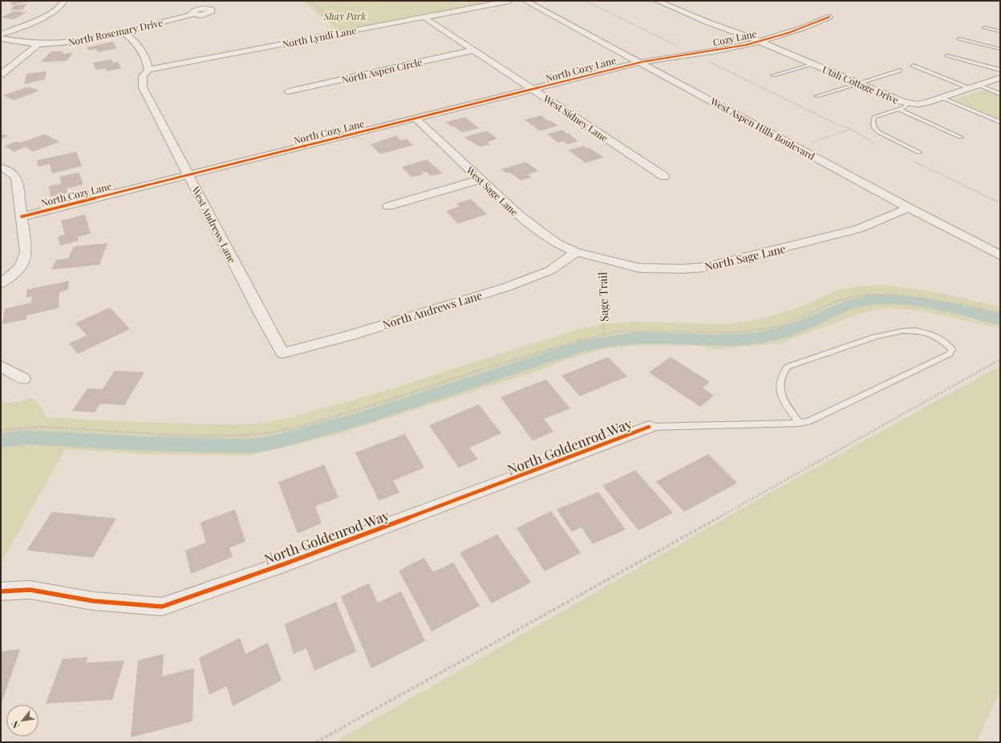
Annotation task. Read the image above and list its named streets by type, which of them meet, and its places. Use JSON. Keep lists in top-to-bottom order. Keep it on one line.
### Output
{"streets":{"street":["North Rosemary Drive","North Lyndi Lane","Cozy Lane","North Cozy Lane","North Aspen Circle","Utah Cottage Drive","West Sidney Lane","West Aspen Hills Boulevard","West Sage Lane","West Andrews Lane","North Sage Lane","North Andrews Lane","North Goldenrod Way"],"path":["Sage Trail"]},"crossings":[["North Lyndi Lane","West Sidney Lane"],["North Lyndi Lane","West Andrews Lane"],["Cozy Lane","North Cozy Lane"],["Cozy Lane","Utah Cottage Drive"],["Cozy Lane","West Aspen Hills Boulevard"],["North Cozy Lane","West Sidney Lane"],["North Cozy Lane","West Aspen Hills Boulevard"],["North Cozy Lane","West Sage Lane"],["North Cozy Lane","West Andrews Lane"],["North Aspen Circle","West Sidney Lane"],["West Aspen Hills Boulevard","North Sage Lane"],["West Sage Lane","North Sage Lane"],["West Sage Lane","North Andrews Lane"],["West Andrews Lane","North Andrews Lane"],["North Sage Lane","Sage Trail"],["North Sage Lane","North Andrews Lane"]],"parks":["Shay Park"],"north":"bottom left"}
